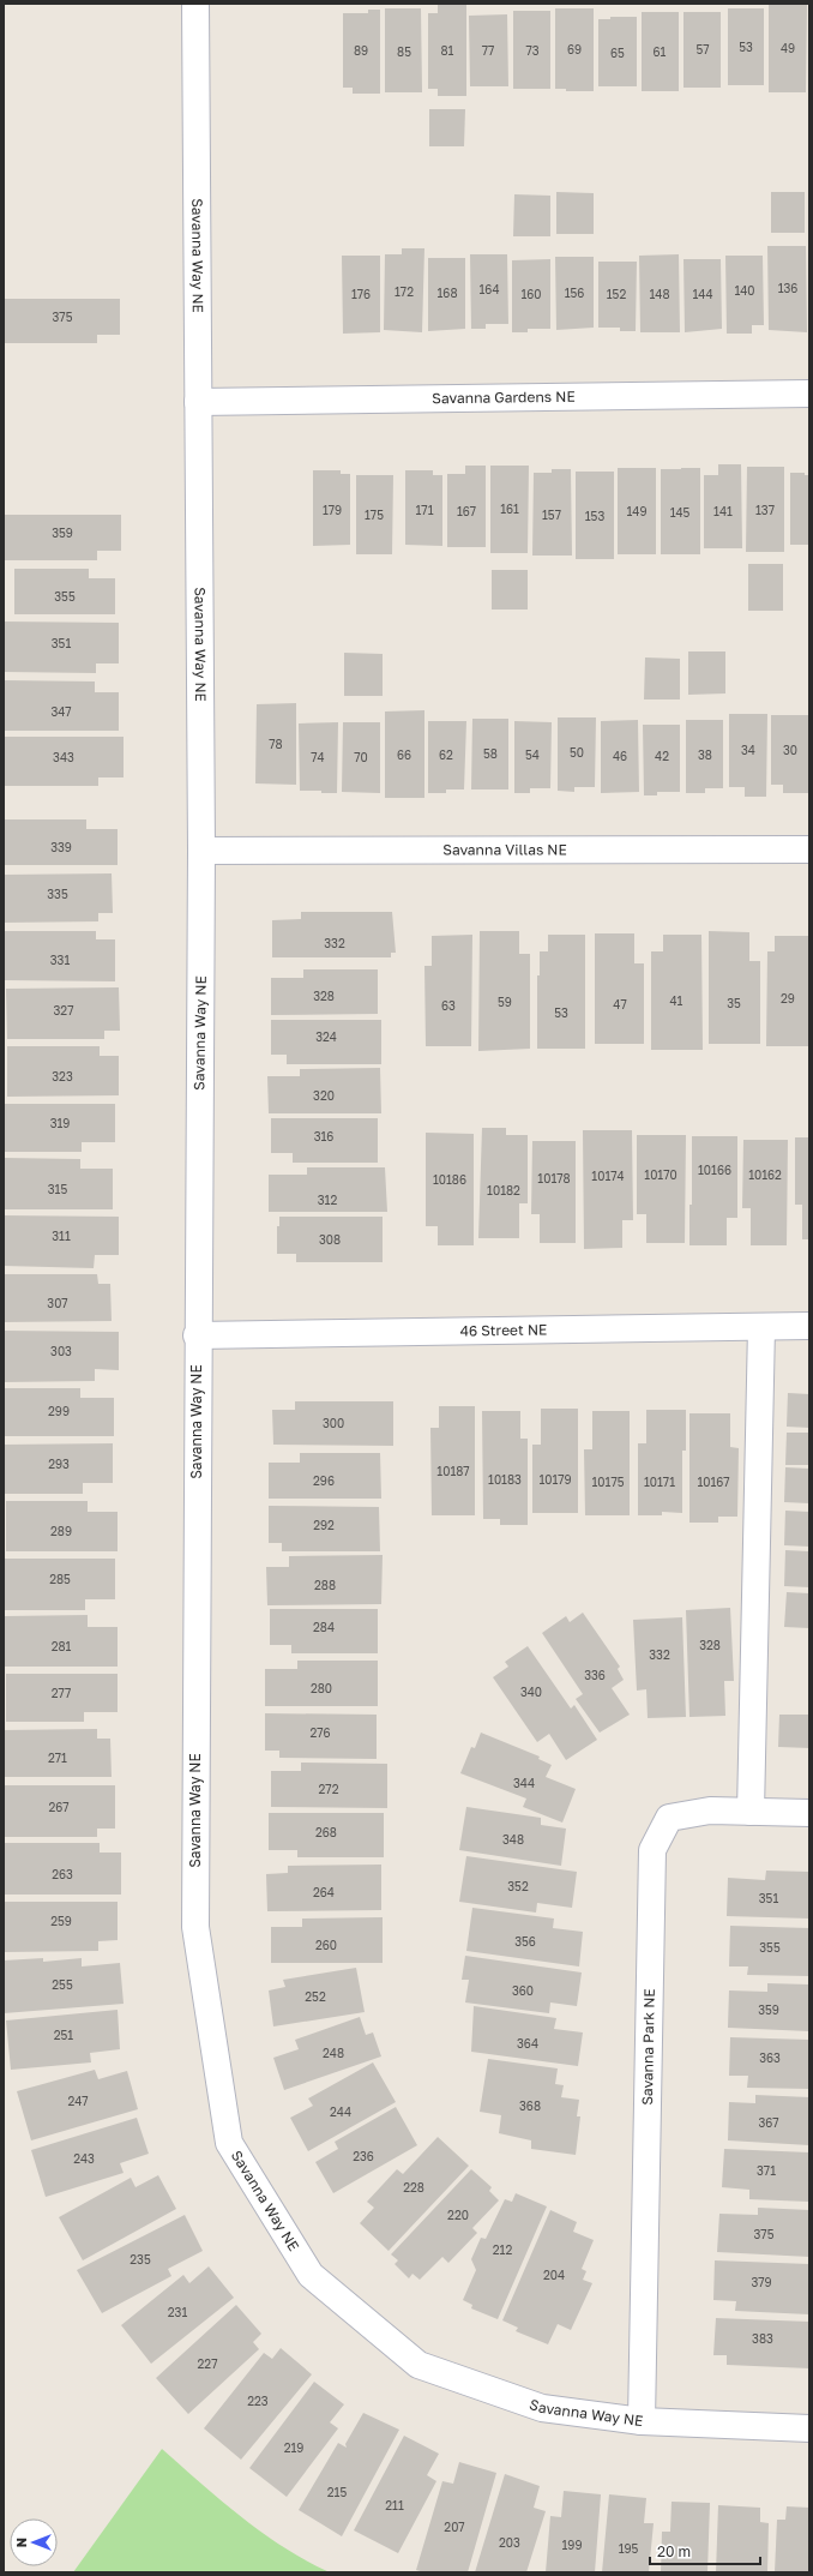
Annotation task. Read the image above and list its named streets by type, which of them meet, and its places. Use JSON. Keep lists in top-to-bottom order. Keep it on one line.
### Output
{"streets":{"street":["Savanna Way NE","Savanna Gardens NE","Savanna Villas NE","46 Street NE","Savanna Park NE"]},"crossings":[["Savanna Way NE","Savanna Gardens NE"],["Savanna Way NE","Savanna Villas NE"],["Savanna Way NE","46 Street NE"],["Savanna Way NE","Savanna Park NE"]],"house_numbers":["53","49","69","57","89","81","77","73","85","61","65","136","164","140","172","168","156","176","160","152","148","144","375","161","179","171","137","167","149","141","145","175","157","153","359","355","351","347","78","34","30","50","58","66","62","54","38","46","42","343","74","70","339","335","332","331","328","29","41","59","35","47","63","327","53","324","323","320","319","316","10166","10170","10162","10174","10178","10186","315","10182","312","311","308","307","303","299","300","293","10187","10183","10179","296","10175","10171","10167","292","289","285","288","284","328","281","332","336","280","340","277","276","271","344","272","267","268","348","263","352","264","351","259","356","260","355","255","360","252","359","251","364","248","363","247","368","244","367","236","243","371","228","220","375","212","235","204","379","231","383","227","223","219","215","211","207","203","199","195"],"scale_bar":"20 m","north":"left"}
